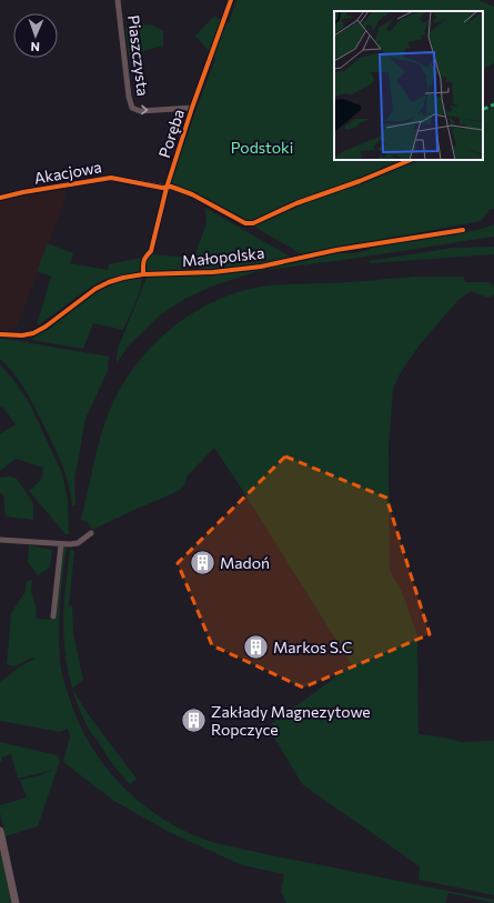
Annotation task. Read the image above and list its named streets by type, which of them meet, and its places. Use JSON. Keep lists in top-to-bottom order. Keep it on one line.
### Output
{"streets":{"street":["Piaszczysta","Poręba","Akacjowa","Małopolska"]},"crossings":[["Piaszczysta","Poręba"],["Poręba","Akacjowa"],["Poręba","Małopolska"]],"parks":["Podstoki"],"places":{"building":["Madoń","Markos S.C","Zakłady Magnezytowe Ropczyce"]},"north":"bottom"}
